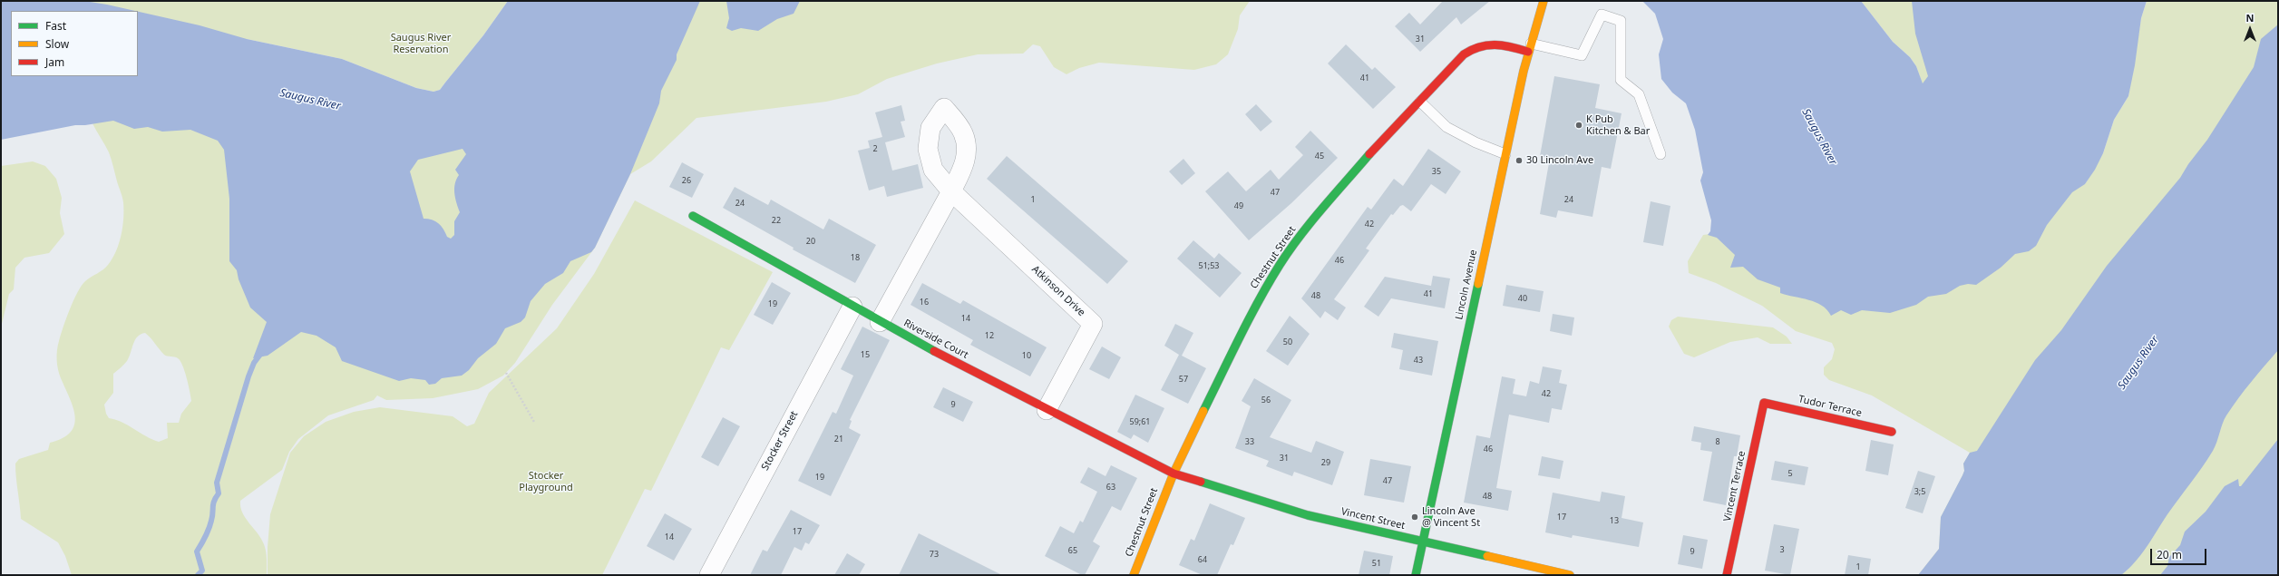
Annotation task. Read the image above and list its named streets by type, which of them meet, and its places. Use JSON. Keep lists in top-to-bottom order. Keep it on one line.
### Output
{"streets":{"street":["Chestnut Street","Lincoln Avenue","Atkinson Drive","Riverside Court","Tudor Terrace","Stocker Street","Vincent Terrace","Vincent Street"]},"crossings":[["Chestnut Street","Lincoln Avenue"],["Chestnut Street","Riverside Court"],["Chestnut Street","Vincent Street"],["Lincoln Avenue","Vincent Street"],["Atkinson Drive","Riverside Court"],["Riverside Court","Stocker Street"],["Riverside Court","Vincent Street"],["Tudor Terrace","Vincent Terrace"]],"water":["Saugus River"],"parks":["Saugus River Reservation","Stocker Playground"],"places":["K Pub Kitchen & Bar","30 Lincoln Ave","Lincoln Ave @ Vincent St"],"house_numbers":["31","41","2","45","35","26","47","1","24","24","49","22","42","20","18","46","51;53","41","48","40","16","19","14","12","50","15","10","43","57","42","56","9","59;61","21","33","8","46","31","29","5","19","47","63","3;5","48","17","13","17","14","3","65","9","73","64","51","1"],"legend":["Fast","Slow","Jam"],"scale_bar":"20 m","north":"top"}
